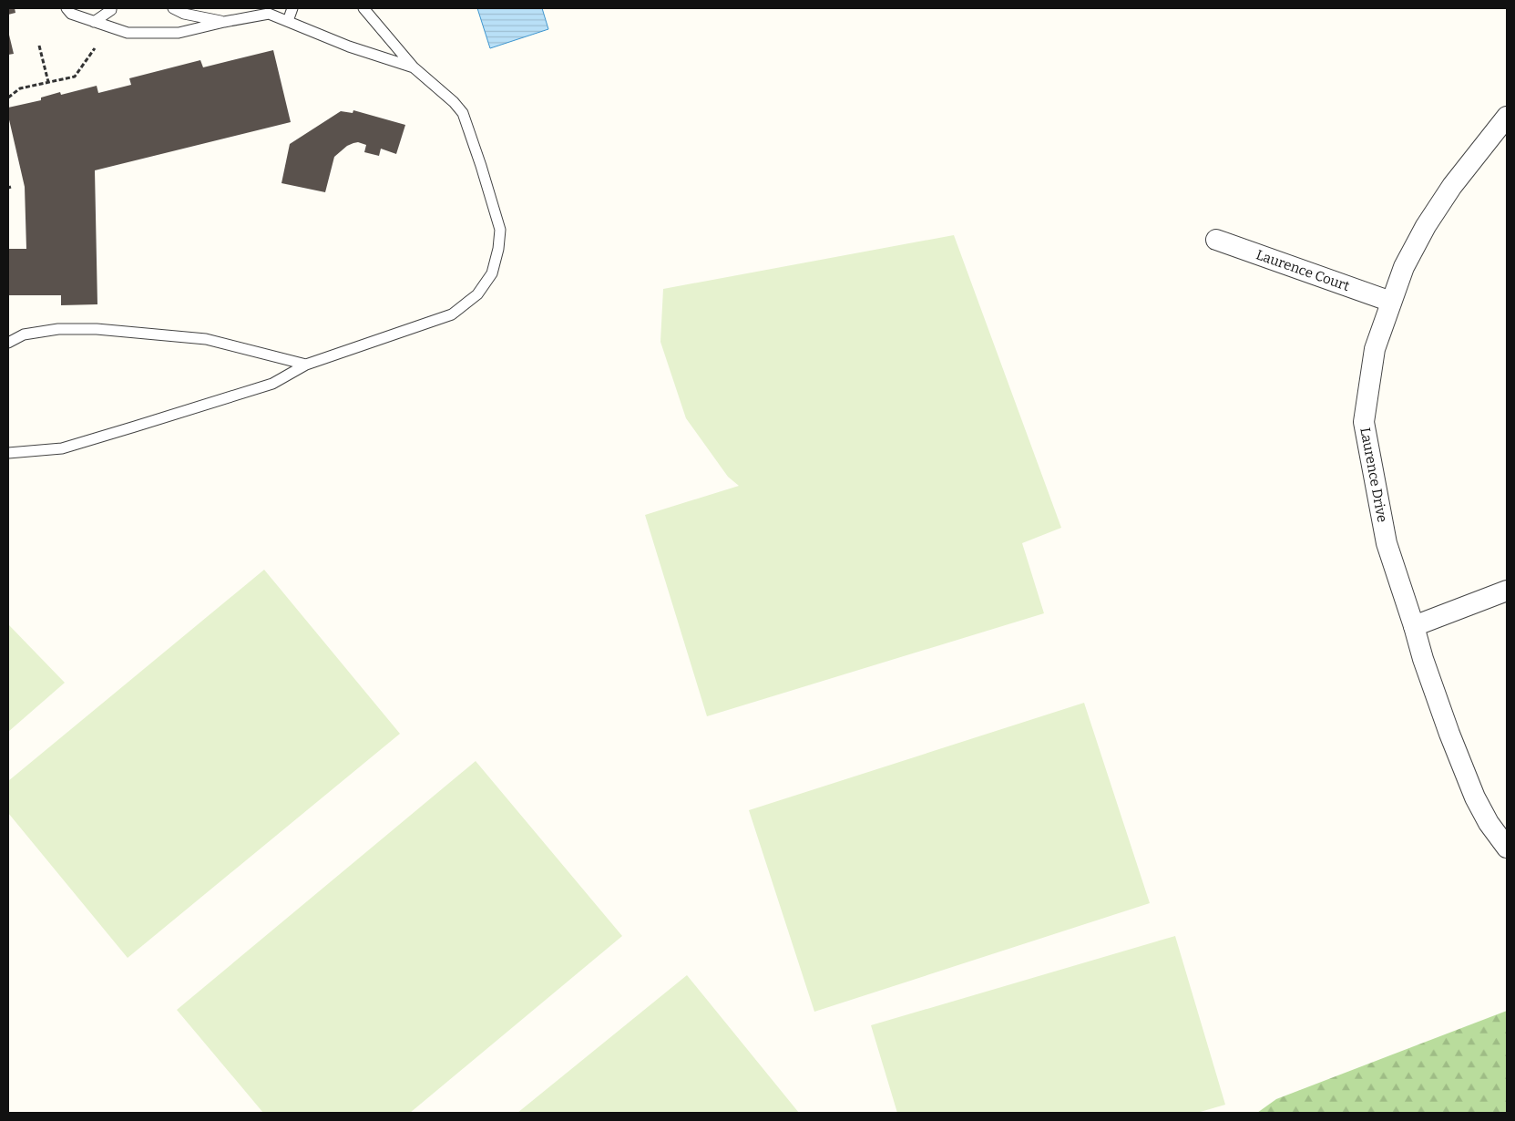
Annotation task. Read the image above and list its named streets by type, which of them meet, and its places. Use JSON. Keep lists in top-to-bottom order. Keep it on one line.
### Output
{"streets":{"street":["Laurence Court","Laurence Drive"]},"crossings":[["Laurence Court","Laurence Drive"]]}
